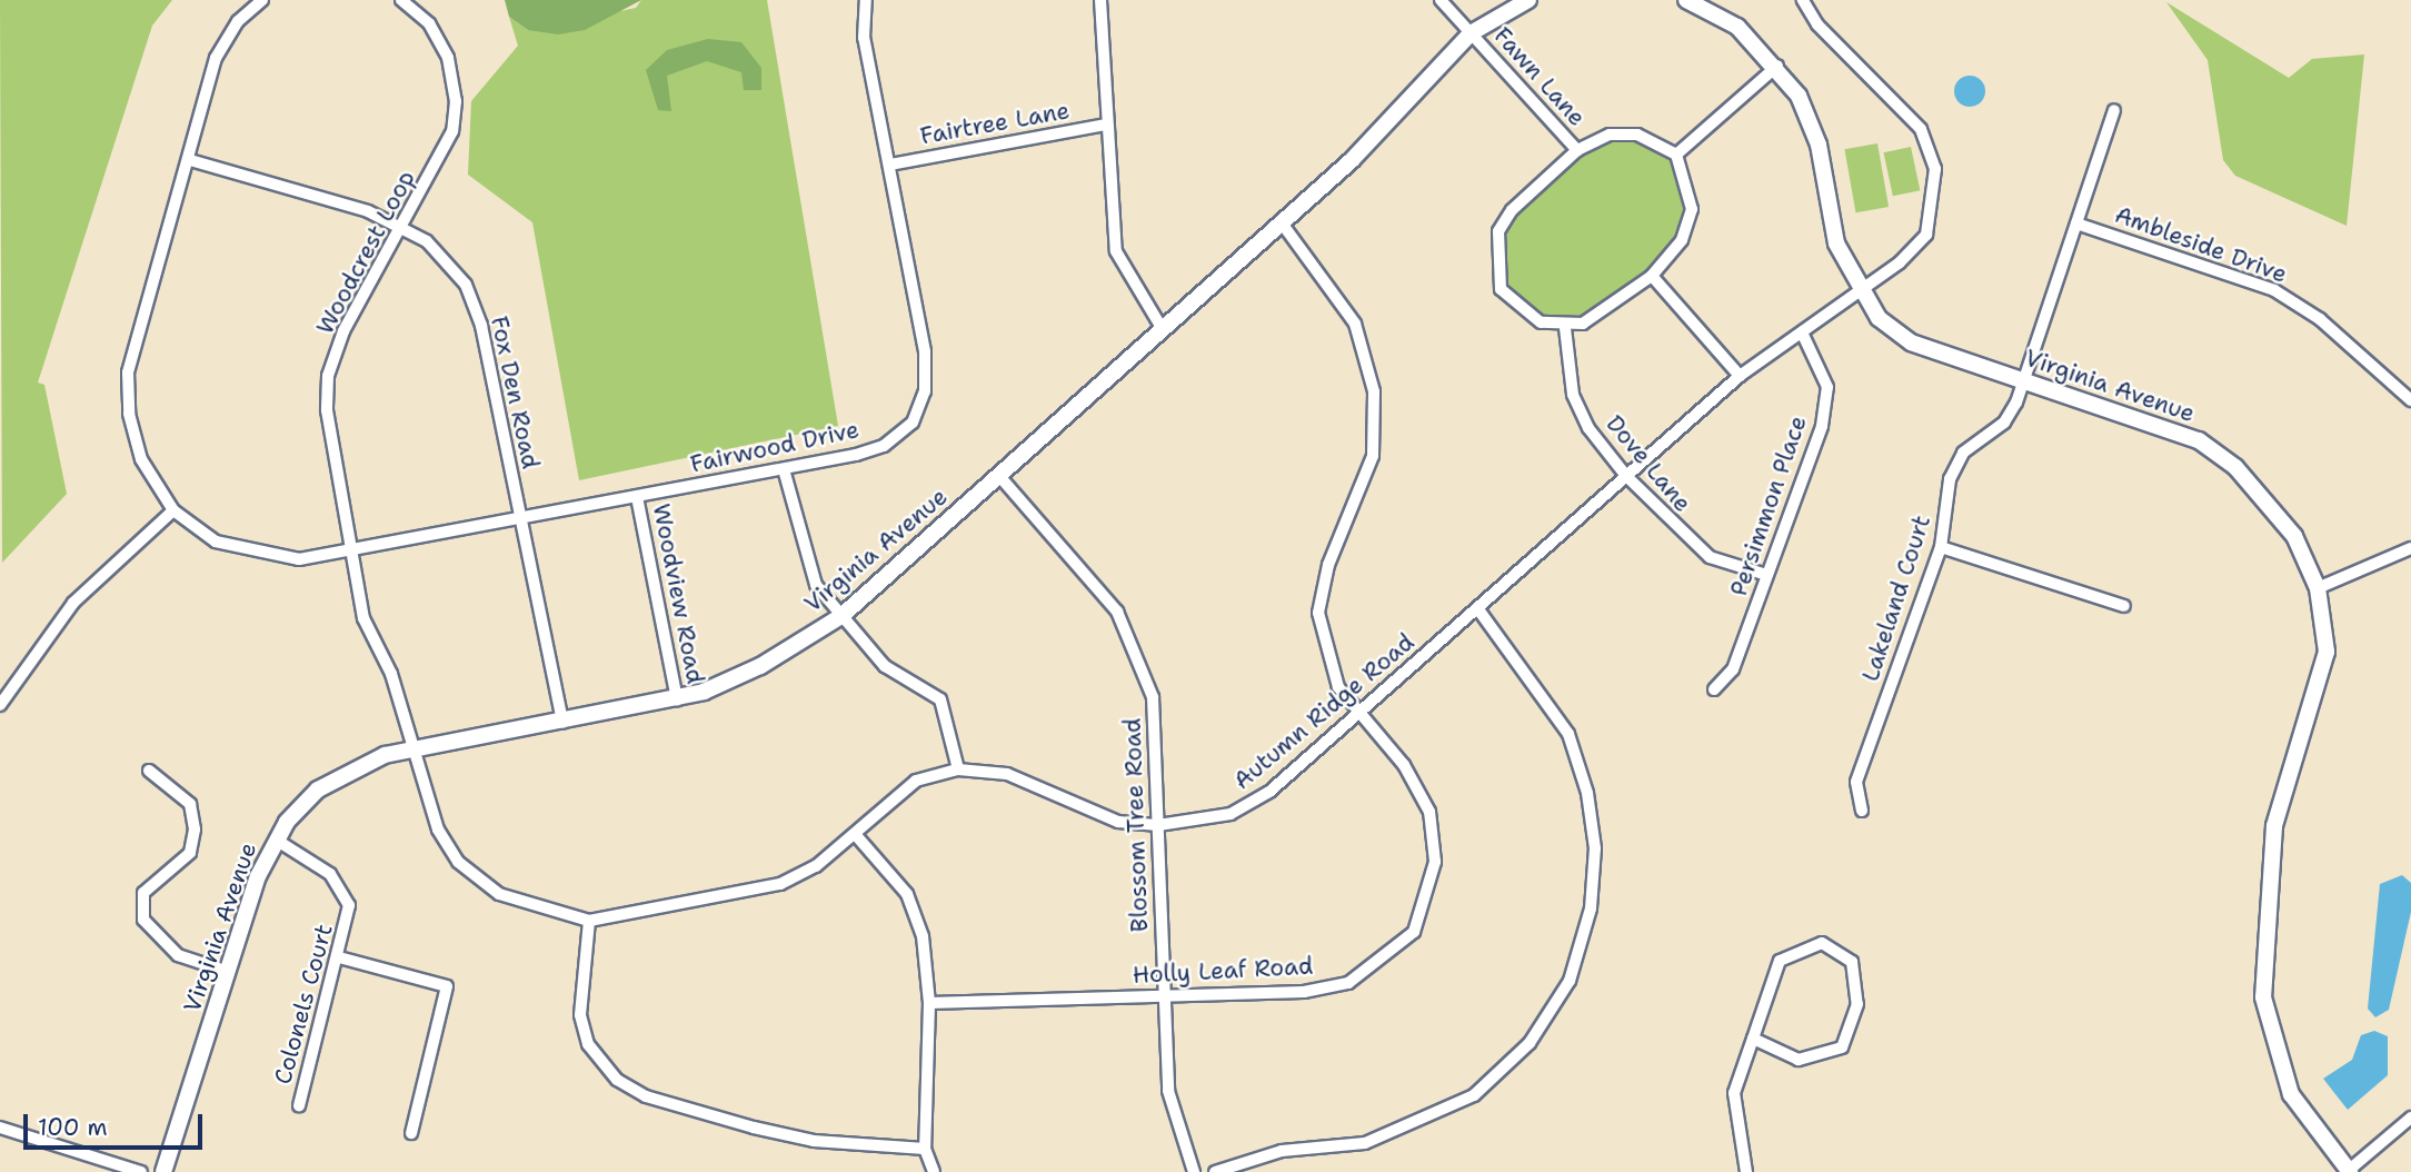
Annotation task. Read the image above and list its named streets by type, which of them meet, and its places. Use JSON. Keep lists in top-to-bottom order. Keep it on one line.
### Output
{"streets":{"street":["Fawn Lane","Fairtree Lane","Ambleside Drive","Woodcrest Loop","Virginia Avenue","Fox Den Road","Fairwood Drive","Dove Lane","Persimmon Place","Woodview Road","Lakeland Court","Autumn Ridge Road","Blossom Tree Road","Holly Leaf Road","Colonels Court"]},"crossings":[["Fawn Lane","Virginia Avenue"],["Fawn Lane","Dove Lane"],["Fairtree Lane","Fairwood Drive"],["Ambleside Drive","Lakeland Court"],["Woodcrest Loop","Virginia Avenue"],["Woodcrest Loop","Fox Den Road"],["Woodcrest Loop","Fairwood Drive"],["Woodcrest Loop","Autumn Ridge Road"],["Virginia Avenue","Fox Den Road"],["Virginia Avenue","Woodview Road"],["Virginia Avenue","Lakeland Court"],["Virginia Avenue","Autumn Ridge Road"],["Virginia Avenue","Blossom Tree Road"],["Virginia Avenue","Holly Leaf Road"],["Virginia Avenue","Colonels Court"],["Fox Den Road","Fairwood Drive"],["Fairwood Drive","Woodview Road"],["Dove Lane","Persimmon Place"],["Dove Lane","Autumn Ridge Road"],["Persimmon Place","Autumn Ridge Road"],["Autumn Ridge Road","Blossom Tree Road"],["Autumn Ridge Road","Holly Leaf Road"],["Blossom Tree Road","Holly Leaf Road"]],"scale_bar":"100 m"}
